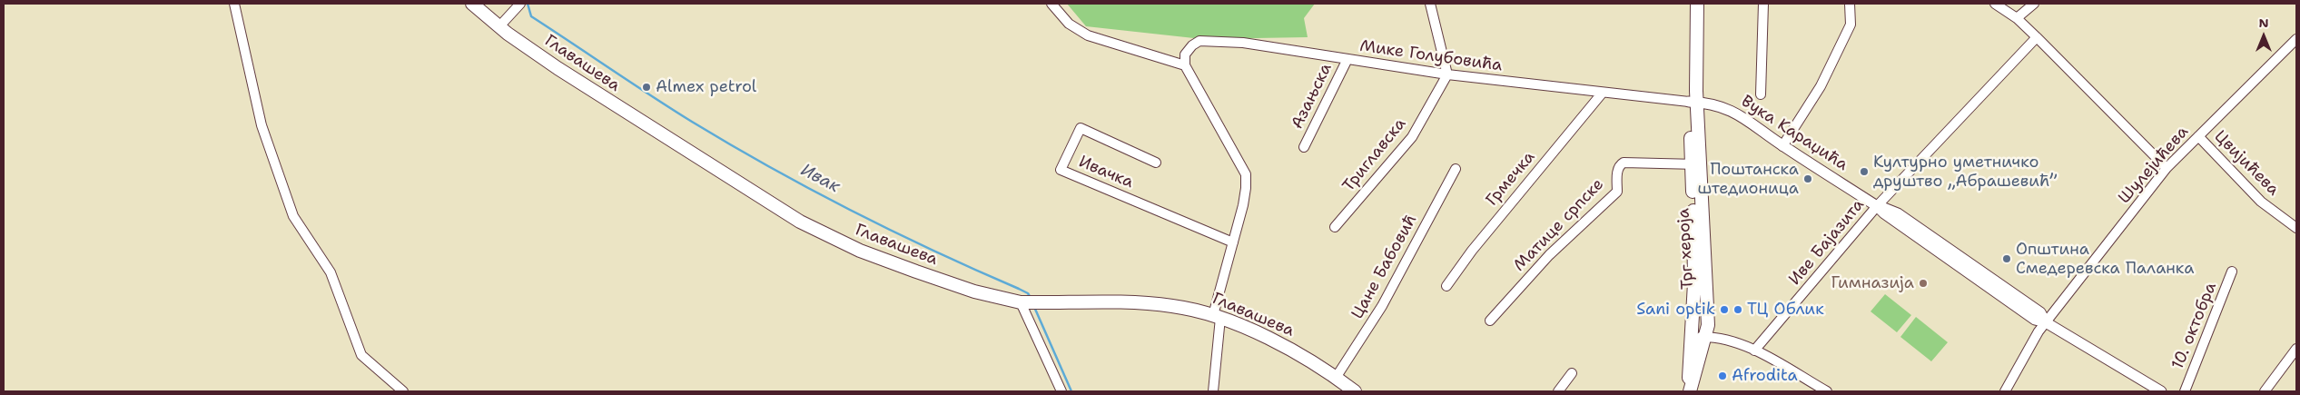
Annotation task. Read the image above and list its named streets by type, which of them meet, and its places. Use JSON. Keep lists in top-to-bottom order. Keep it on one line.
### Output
{"streets":{"main road":["Главашева","Трг хероја"],"street":["Мике Голубовића","Азањска","Вука Караџића","Триглавска","Цвијићева","Шулејићева","Ивачка","Грмечка","Матице српске","Иве Бајазита","Цане Бабовић","10. октобра"]},"crossings":[["Мике Голубовића","Азањска"],["Мике Голубовића","Вука Караџића"],["Мике Голубовића","Триглавска"],["Мике Голубовића","Грмечка"],["Мике Голубовића","Трг хероја"],["Главашева","Цане Бабовић"],["Вука Караџића","Шулејићева"],["Вука Караџића","Иве Бајазита"],["Вука Караџића","Трг хероја"],["Цвијићева","Шулејићева"],["Матице српске","Трг хероја"]],"water":["Ивак"],"places":["Almex petrol","Културно уметничко друштво „Абрашевић”","Поштанска штедионица","Општина Смедеревска Паланка","Гимназија","Sani optik","ТЦ Облик","Afrodita"],"north":"top"}
